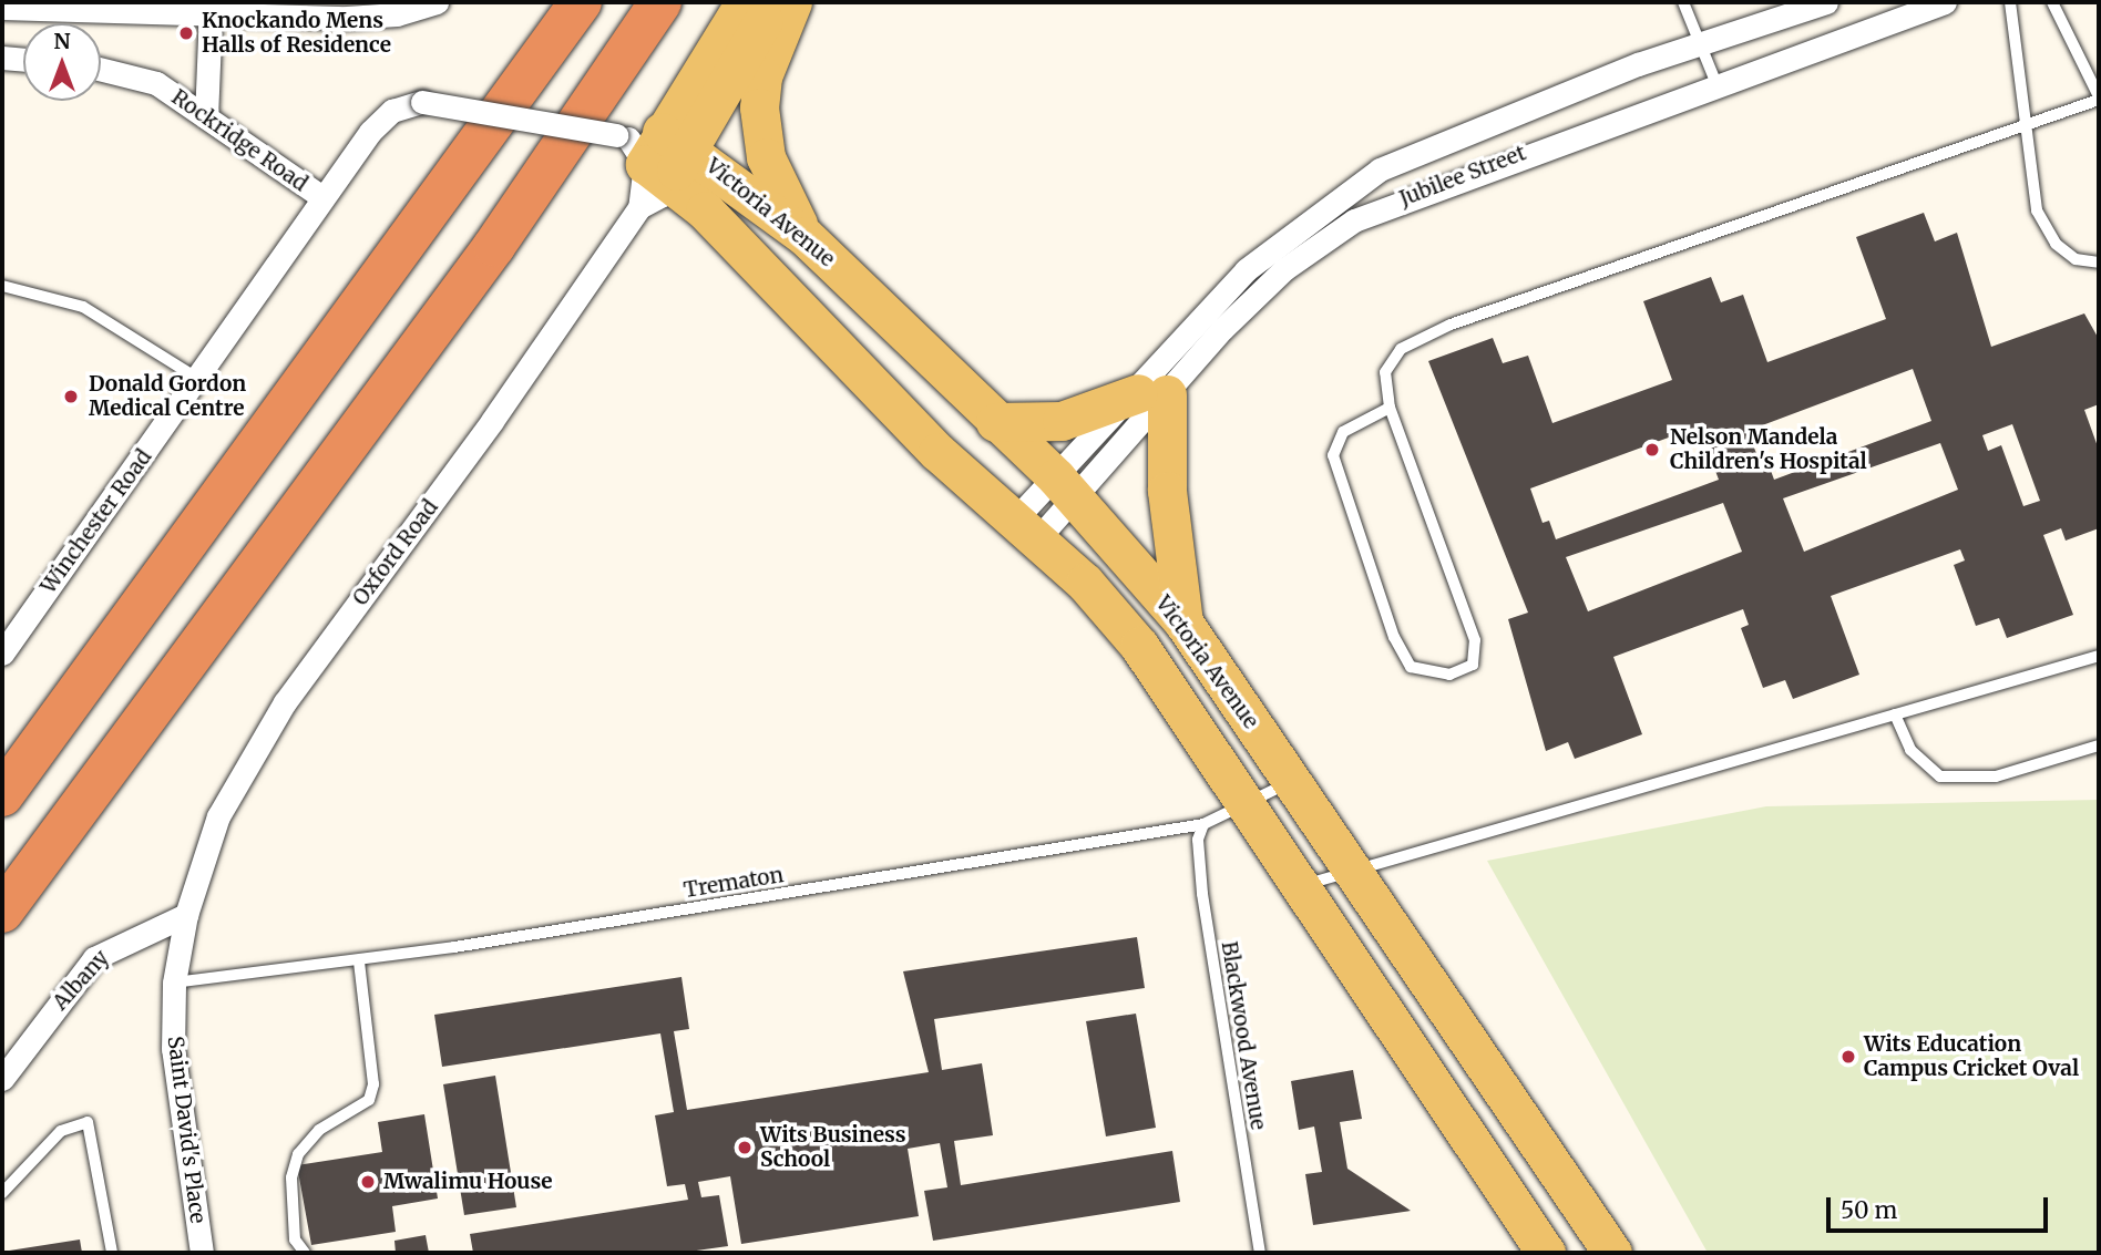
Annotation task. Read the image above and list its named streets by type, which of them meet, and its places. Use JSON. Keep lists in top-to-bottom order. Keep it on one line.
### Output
{"streets":{"main road":["Victoria Avenue","Oxford Road"],"street":["Rockridge Road","Jubilee Street","Winchester Road","Albany","Saint David's Place"],"lane":["Trematon","Blackwood Avenue"]},"crossings":[["Rockridge Road","Victoria Avenue"],["Rockridge Road","Winchester Road"],["Rockridge Road","Oxford Road"],["Jubilee Street","Victoria Avenue"],["Victoria Avenue","Oxford Road"],["Victoria Avenue","Trematon"],["Oxford Road","Albany"],["Oxford Road","Saint David's Place"],["Trematon","Blackwood Avenue"],["Trematon","Saint David's Place"],["Albany","Saint David's Place"]],"places":["Knockando Mens Halls of Residence","Donald Gordon Medical Centre","Nelson Mandela Children's Hospital","Wits Education Campus Cricket Oval","Wits Business School","Mwalimu House"],"scale_bar":"50 m","north":"top"}
